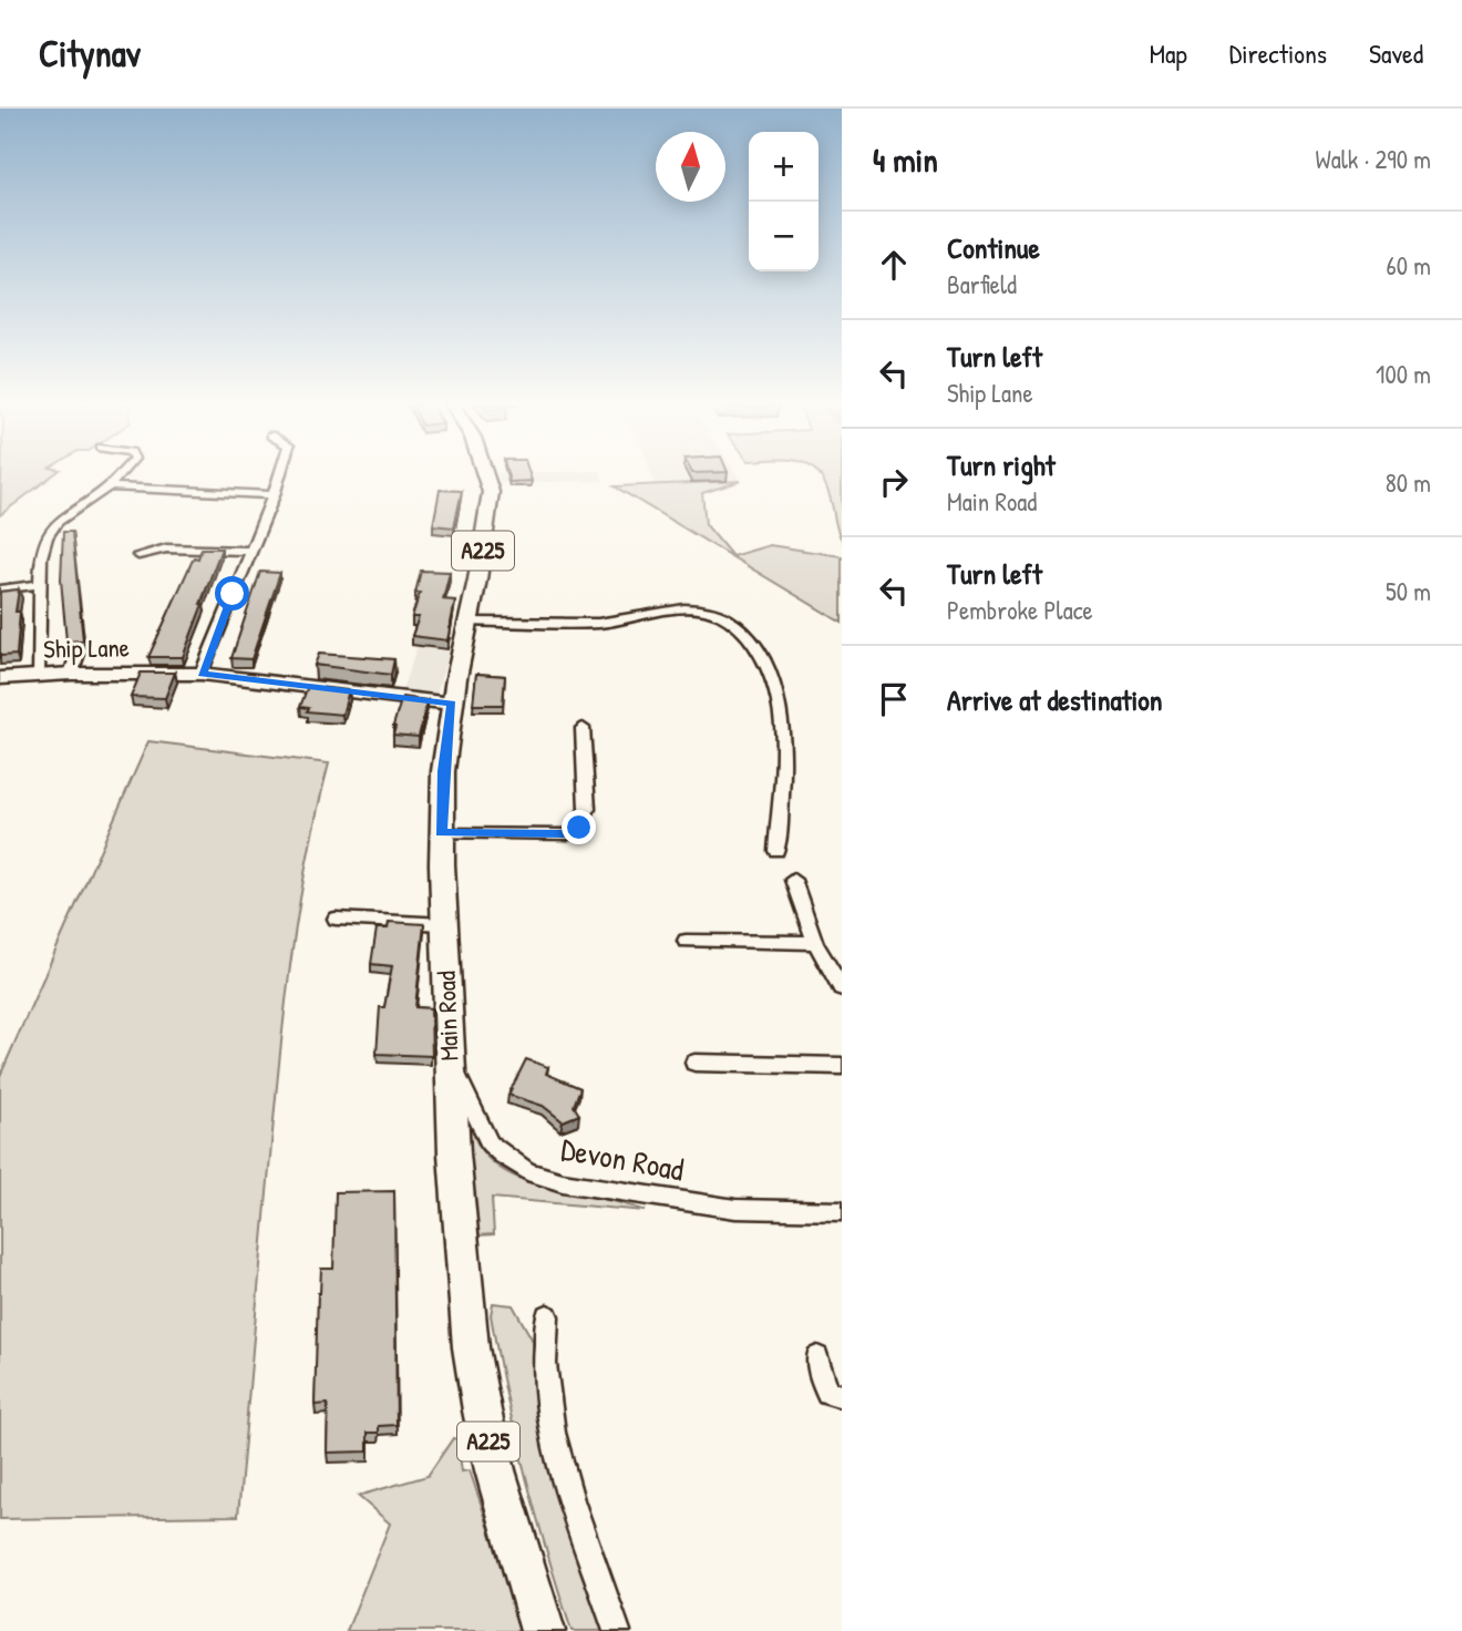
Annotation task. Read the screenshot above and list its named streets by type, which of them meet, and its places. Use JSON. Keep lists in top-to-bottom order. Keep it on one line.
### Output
{"streets":{"main road":["A225","Main Road"],"street":["Ship Lane","Devon Road"]},"crossings":[["Ship Lane","Main Road"],["Main Road","Devon Road"]],"north":"top","page":{"header":"Citynav","nav":["Map","Directions","Saved"],"heading":["4 min","Walk · 290 m"],"map_buttons":["+","−"],"list":[["Continue","Barfield","60 m"],["Turn left","Ship Lane","100 m"],["Turn right","Main Road","80 m"],["Turn left","Pembroke Place","50 m"],"Arrive at destination"]}}
